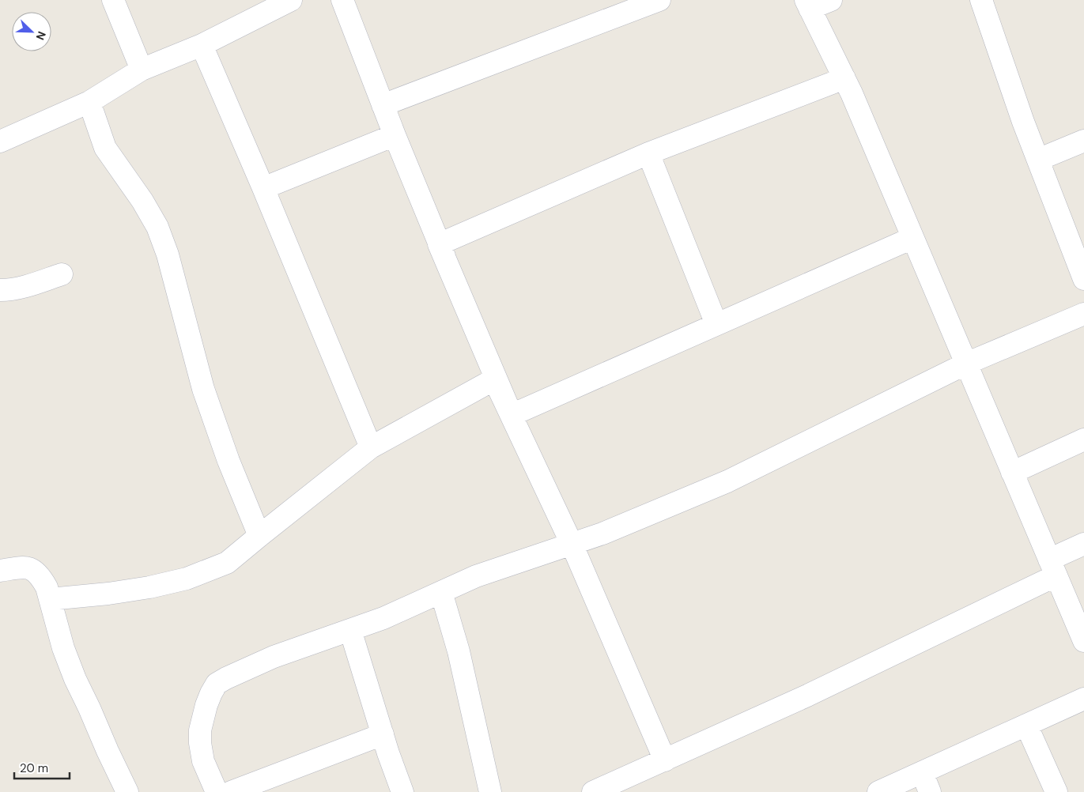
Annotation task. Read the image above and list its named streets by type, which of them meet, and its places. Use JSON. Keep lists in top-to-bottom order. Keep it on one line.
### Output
{"scale_bar":"20 m","north":"bottom right"}
